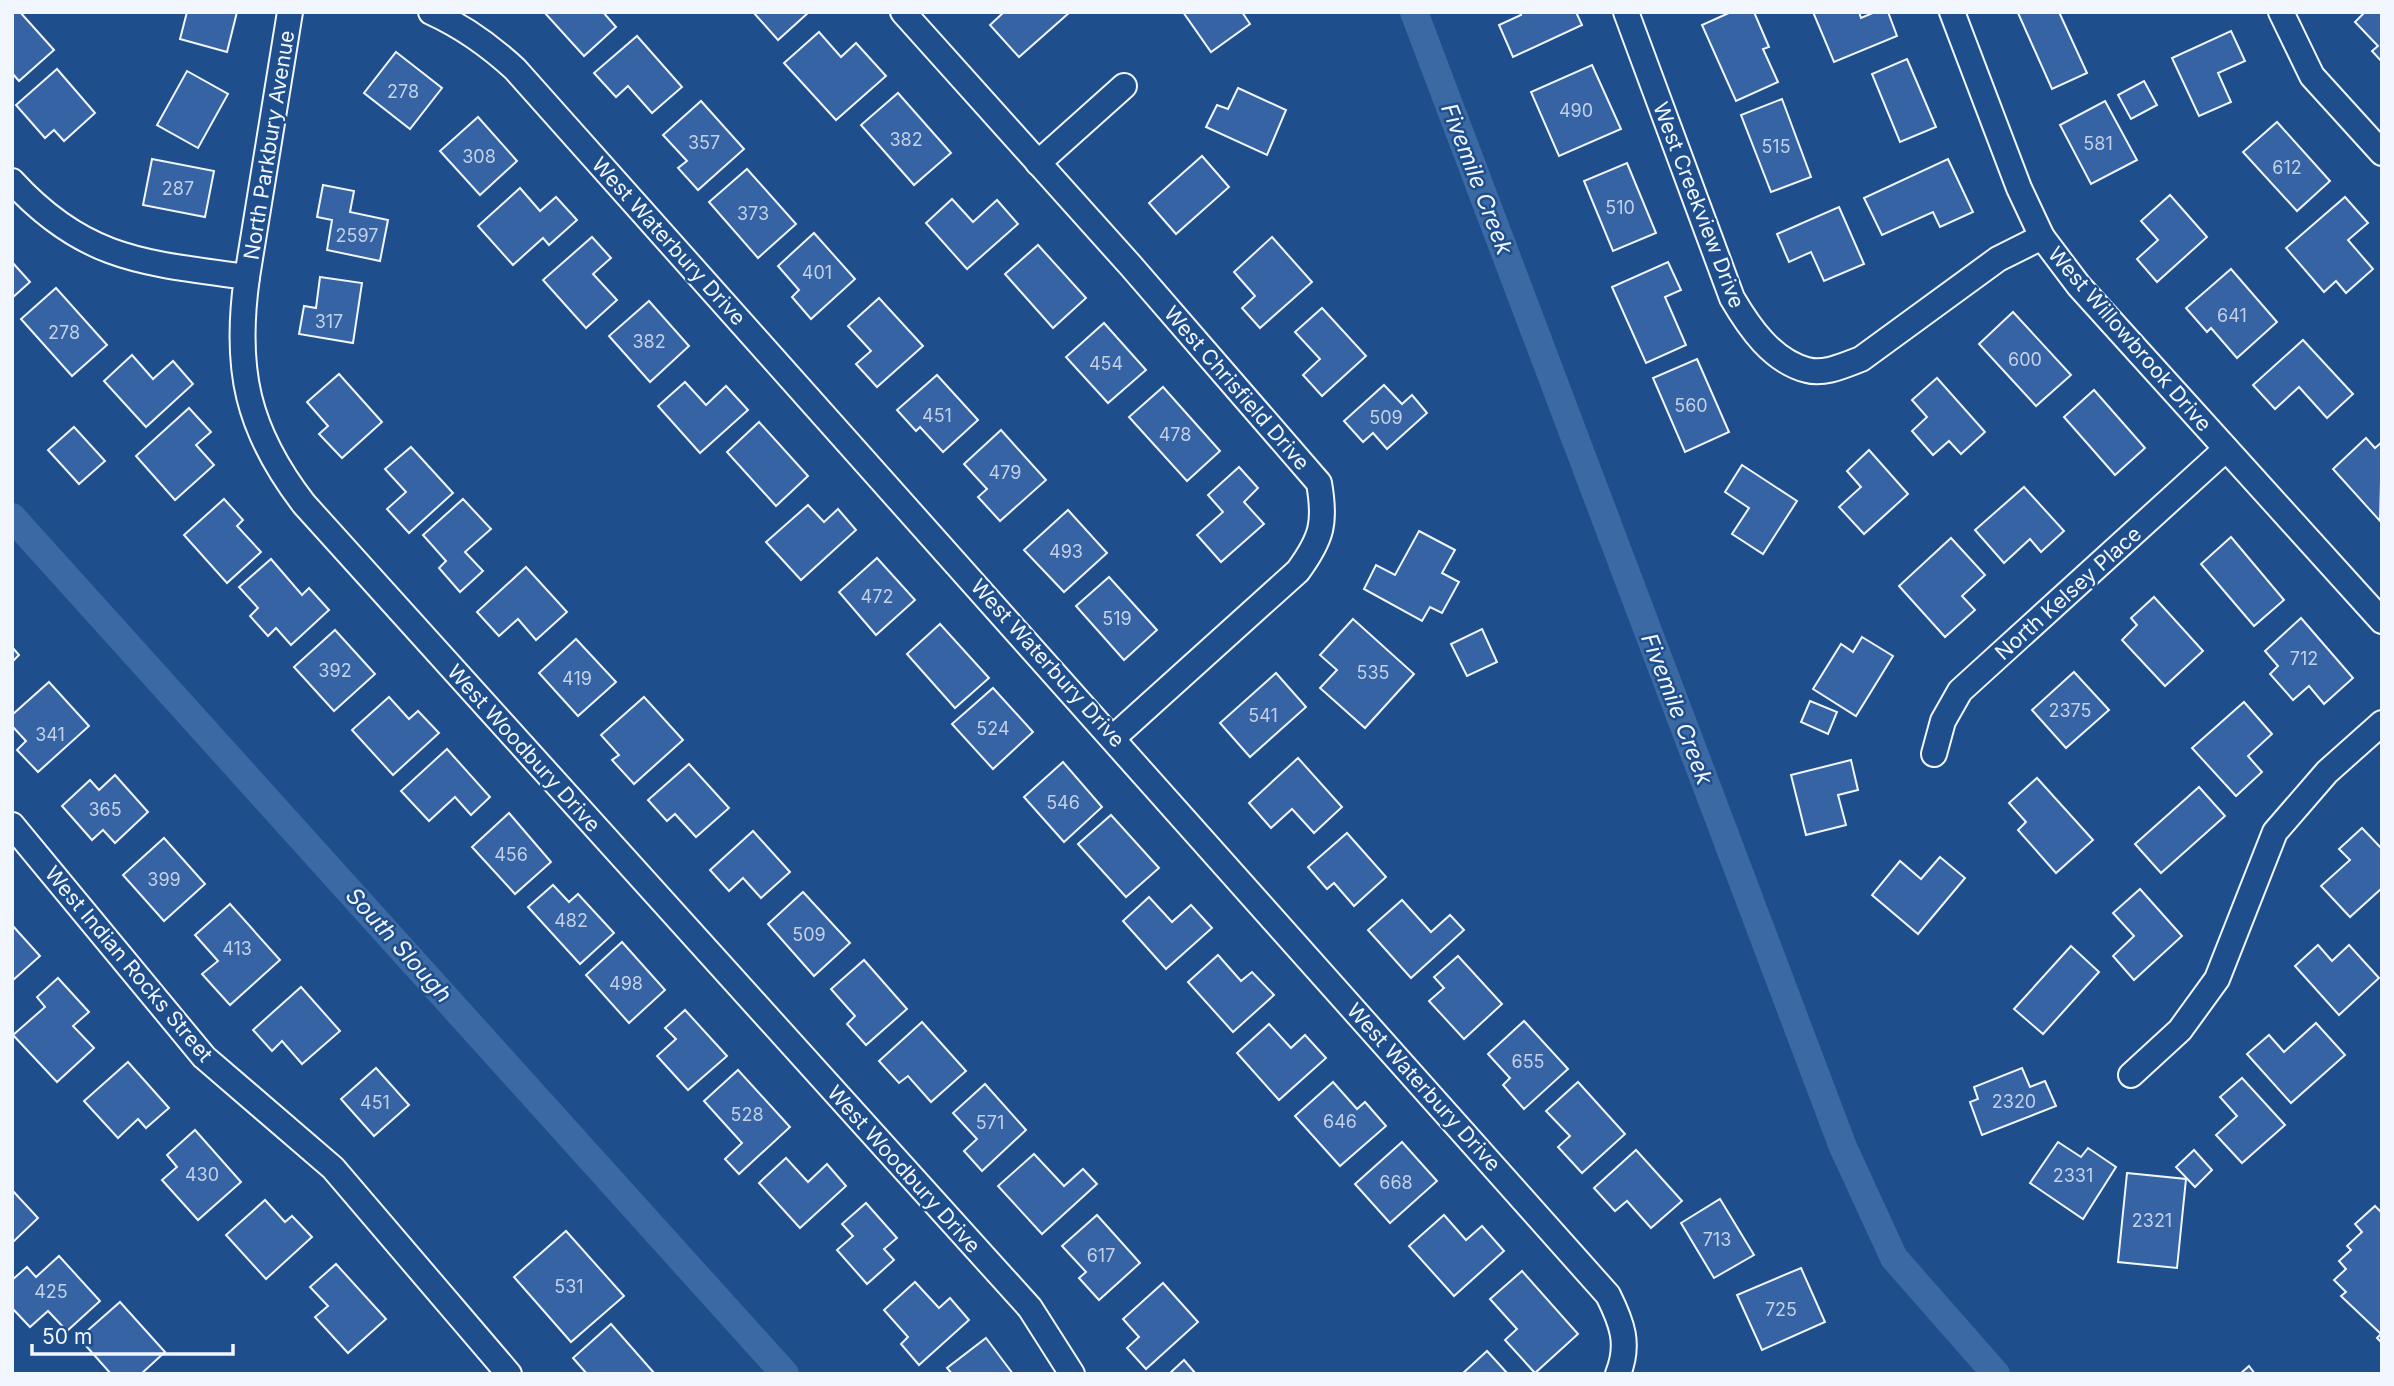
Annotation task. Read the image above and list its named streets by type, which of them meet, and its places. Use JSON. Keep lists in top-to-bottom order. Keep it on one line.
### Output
{"streets":{"street":["North Parkbury Avenue","West Creekview Drive","West Waterbury Drive","West Willowbrook Drive","West Chrisfield Drive","North Kelsey Place","West Woodbury Drive","West Indian Rocks Street"]},"crossings":[["North Parkbury Avenue","West Woodbury Drive"],["West Creekview Drive","West Willowbrook Drive"],["West Waterbury Drive","West Chrisfield Drive"],["West Willowbrook Drive","North Kelsey Place"]],"water":["Fivemile Creek","South Slough"],"house_numbers":["278","490","382","357","581","515","308","612","287","510","373","2597","401","641","317","278","382","600","454","560","451","509","478","479","493","472","519","712","392","535","419","2375","541","524","341","546","365","456","399","482","509","413","498","655","2320","451","528","646","571","430","2331","668","2321","713","617","531","425","725"],"scale_bar":"50 m"}
